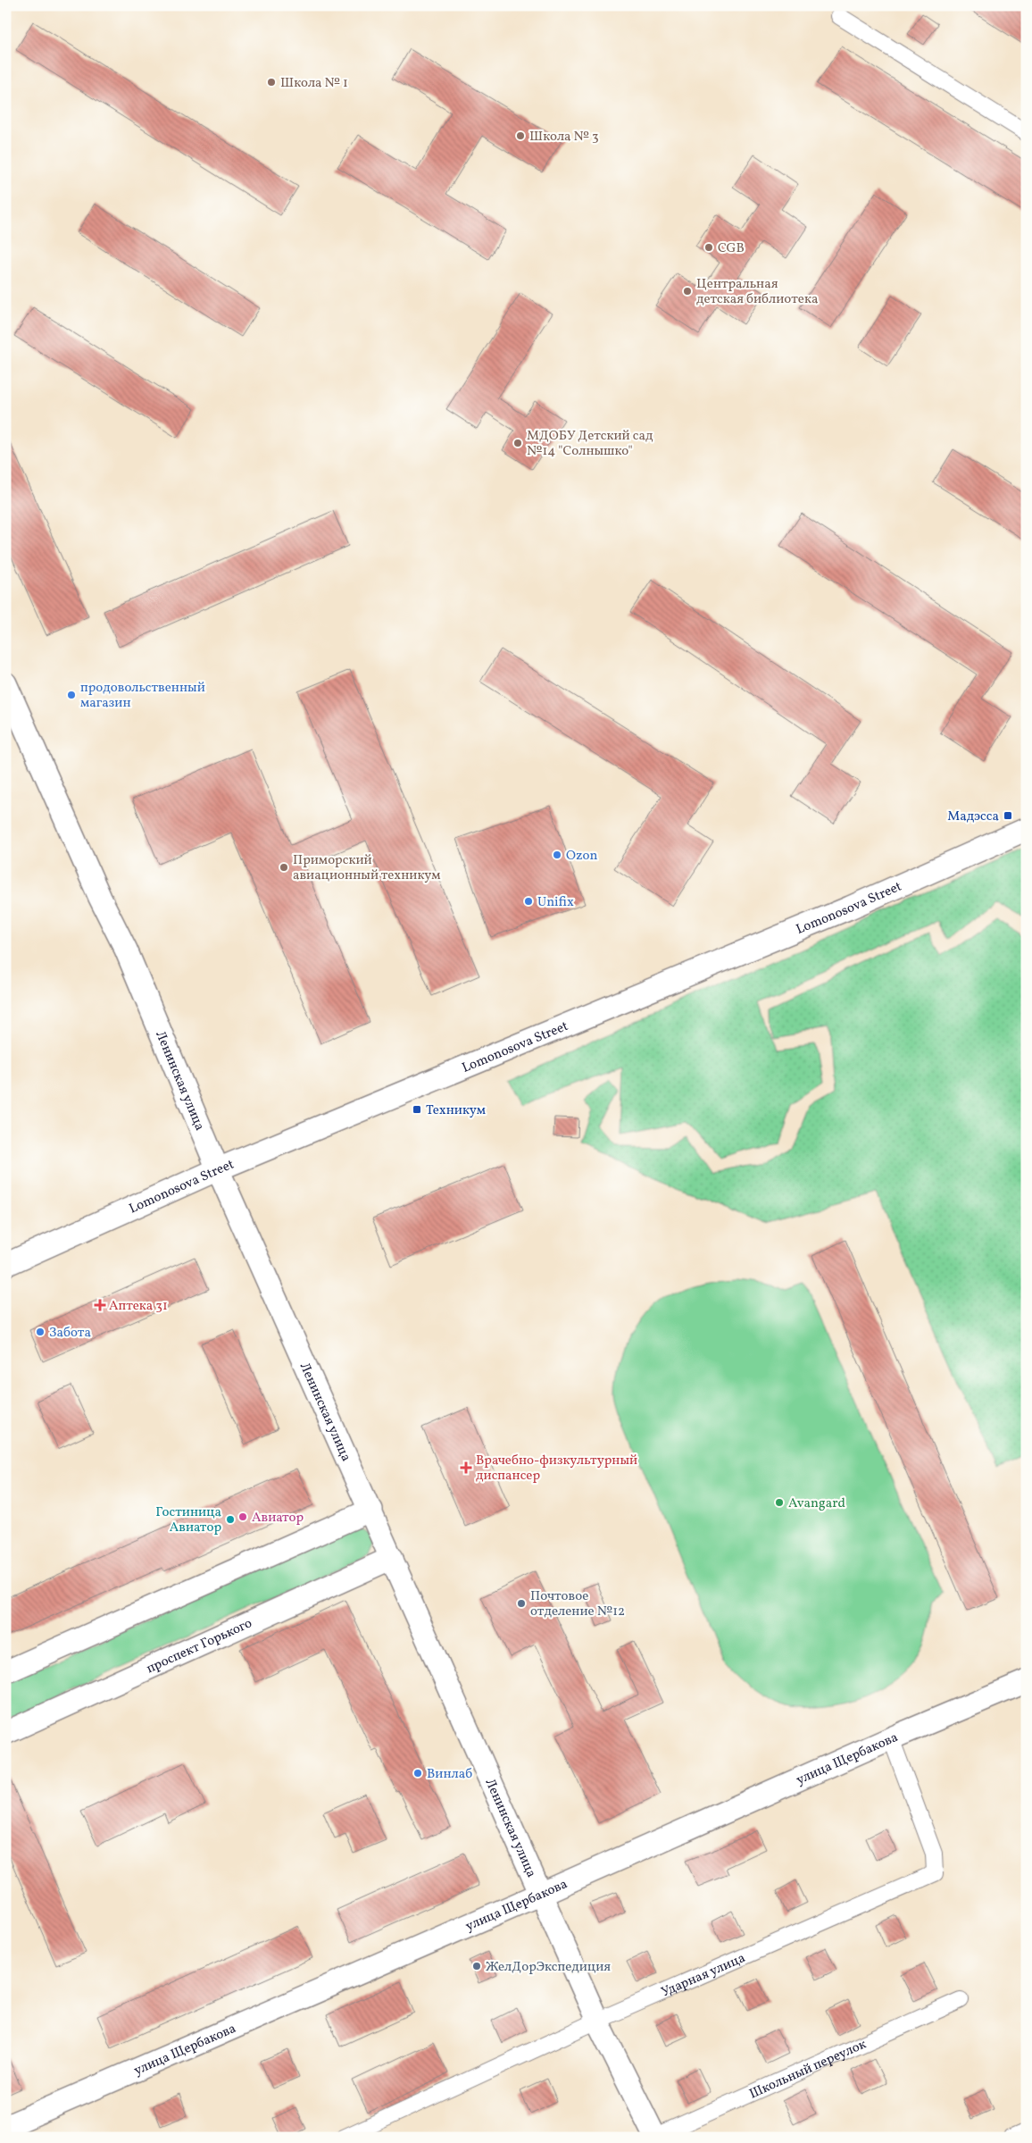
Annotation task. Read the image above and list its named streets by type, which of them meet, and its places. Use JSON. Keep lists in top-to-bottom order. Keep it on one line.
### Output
{"streets":{"main road":["Lomonosova Street","Ленинская улица","проспект Горького","улица Щербакова"],"street":["Ударная улица","Школьный переулок"]},"crossings":[["Lomonosova Street","Ленинская улица"],["Ленинская улица","проспект Горького"],["Ленинская улица","улица Щербакова"],["Ленинская улица","Ударная улица"],["Ленинская улица","Школьный переулок"],["улица Щербакова","Ударная улица"]],"places":{"other":["Школа № 1","Школа № 3","CGB","Центральная детская библиотека","МДОБУ Детский сад №14 \"Солнышко\"","продовольственный магазин","Ozon","Приморский авиационный техникум","Unifix","Забота","Avangard","Авиатор","Гостиница Авиатор","Почтовое отделение №12","Винлаб","ЖелДорЭкспедиция"],"transit":["Мадэсса","Техникум"],"health":["Аптека 31","Врачебно-физкультурный диспансер"]}}
